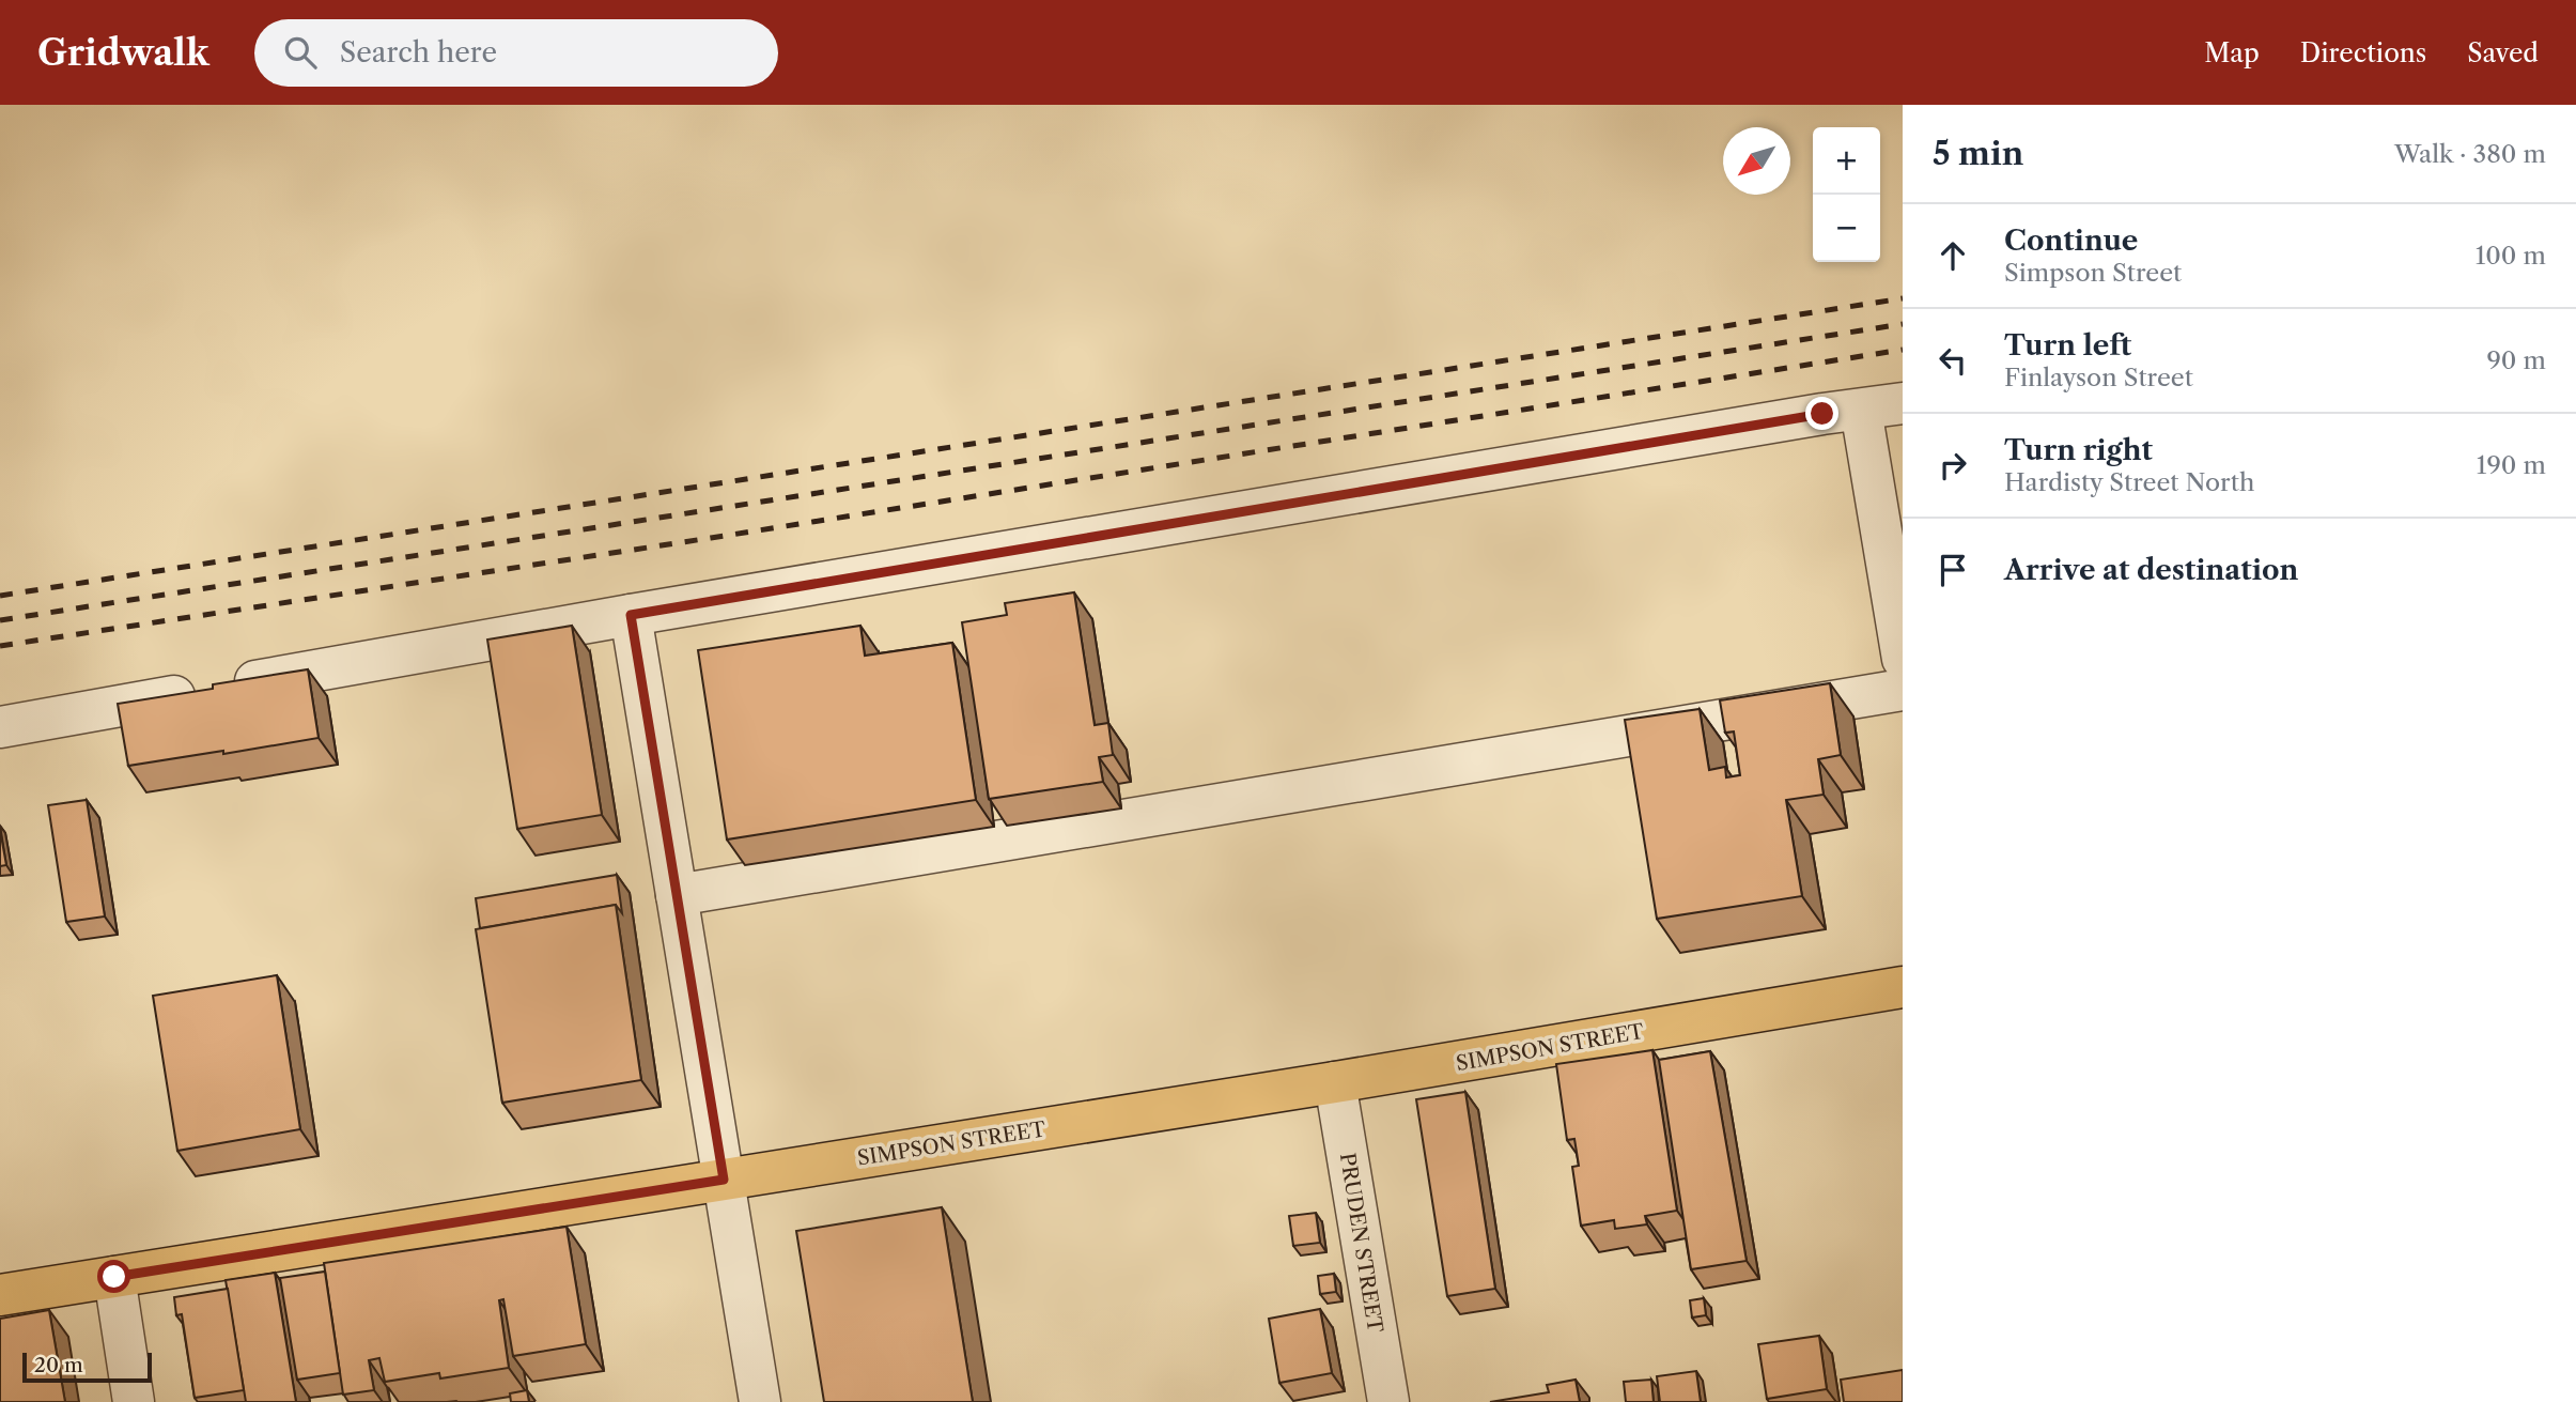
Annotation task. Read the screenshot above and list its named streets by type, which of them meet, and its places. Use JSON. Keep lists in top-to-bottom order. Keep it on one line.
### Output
{"streets":{"main road":["SIMPSON STREET"],"street":["PRUDEN STREET"]},"crossings":[["SIMPSON STREET","PRUDEN STREET"]],"scale_bar":"20 m","north":"bottom left","page":{"header":"Gridwalk","search":"Search here","nav":["Map","Directions","Saved"],"heading":["5 min","Walk · 380 m"],"map_buttons":["+","−"],"list":[["Continue","Simpson Street","100 m"],["Turn left","Finlayson Street","90 m"],["Turn right","Hardisty Street North","190 m"],"Arrive at destination"],"scale":"20 m"}}
